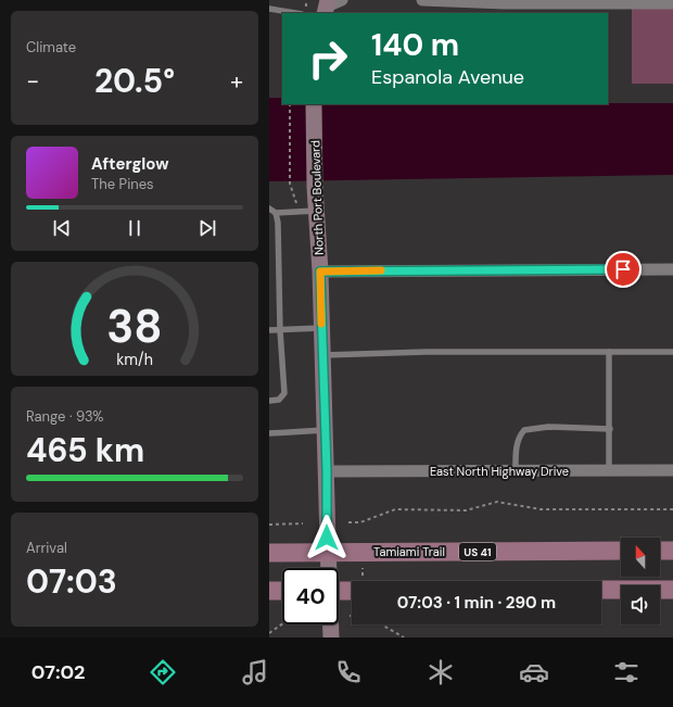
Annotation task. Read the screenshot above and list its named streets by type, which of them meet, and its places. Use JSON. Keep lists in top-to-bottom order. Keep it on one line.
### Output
{"streets":{"main road":["Tamiami Trail","US 41"],"street":["North Port Boulevard","East North Highway Drive"]},"crossings":[["North Port Boulevard","East North Highway Drive"],["North Port Boulevard","Tamiami Trail"]],"north":"top","page":{"tile":["Climate",["Range · 93%","465 km"],["Arrival","07:03"]],"turn":["140 m","Espanola Avenue"],"heat":["−","20.5°","+"],"song":["Afterglow","The Pines"],"limit":"40","trip":"07:03 · 1 min · 290 m","tabs":"07:02","gauge":["38","km/h"]}}
